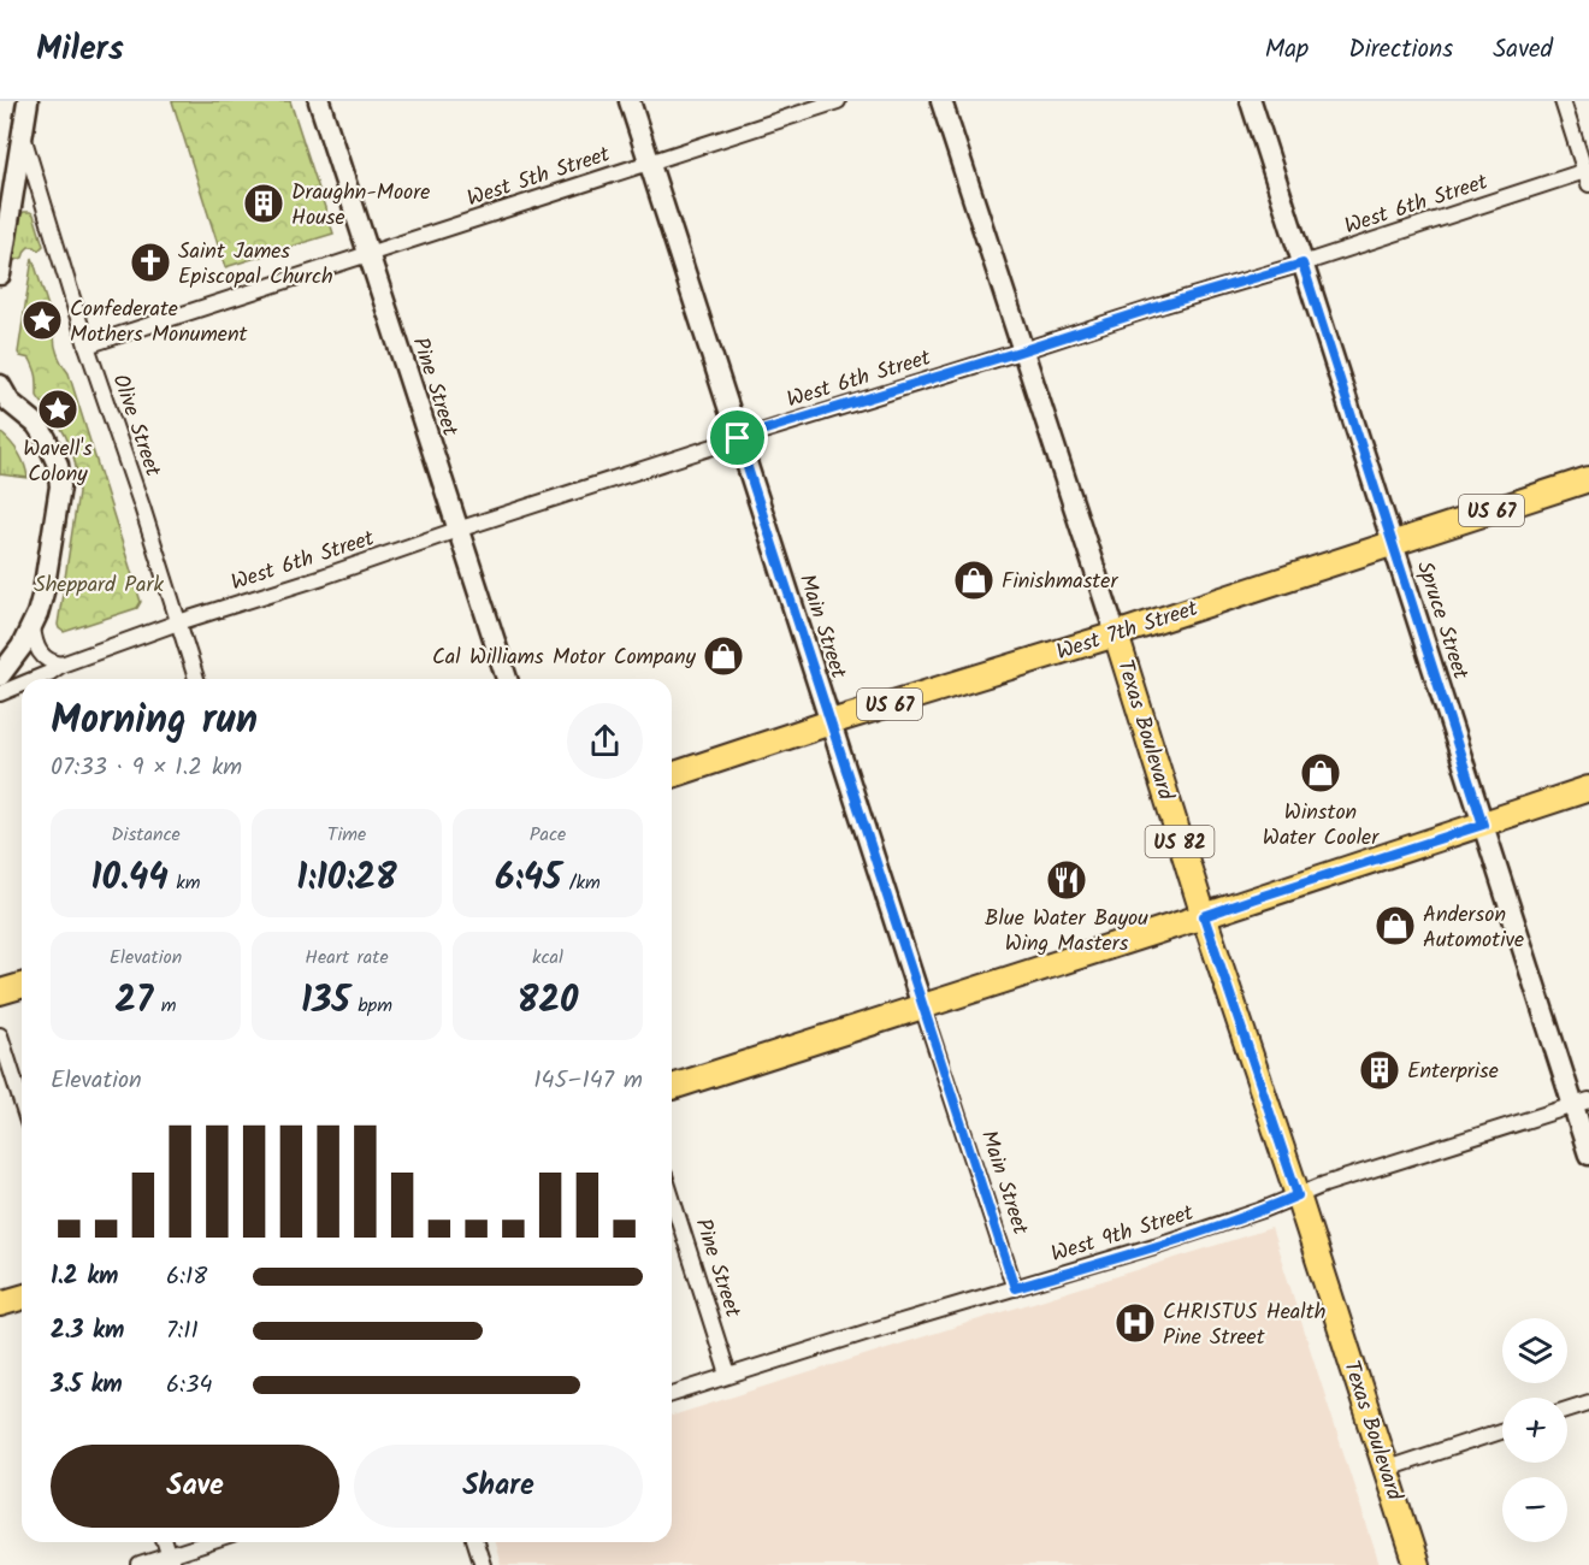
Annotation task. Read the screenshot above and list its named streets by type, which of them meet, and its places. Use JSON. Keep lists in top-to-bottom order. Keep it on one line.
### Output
{"streets":{"main road":["US 67","West 7th Street","Texas Boulevard","US 82"],"street":["West 5th Street","West 6th Street","Pine Street","Olive Street","Spruce Street","Main Street","West 9th Street"]},"crossings":[["West 5th Street","Pine Street"],["West 5th Street","Olive Street"],["West 5th Street","Main Street"],["West 6th Street","Pine Street"],["West 6th Street","Olive Street"],["West 6th Street","Spruce Street"],["West 6th Street","Main Street"],["West 6th Street","Texas Boulevard"],["Pine Street","West 9th Street"],["Spruce Street","West 7th Street"],["Spruce Street","West 9th Street"],["Main Street","West 7th Street"],["Main Street","West 9th Street"],["West 7th Street","Texas Boulevard"],["Texas Boulevard","West 9th Street"]],"parks":["Sheppard Park"],"places":{"building":["Draughn-Moore House","Enterprise"],"church":["Saint James Episcopal Church"],"place":["Confederate Mothers Monument","Wavell's Colony"],"shop":["Finishmaster","Cal Williams Motor Company","Winston Water Cooler","Anderson Automotive"],"restaurant":["Blue Water Bayou Wing Masters"],"hospital":["CHRISTUS Health Pine Street"]},"page":{"header":"Milers","nav":["Map","Directions","Saved"],"heading":["Morning run","07:33 · 9 × 1.2 km"],"stats":[["Distance","10.44 km"],["Time","1:10:28"],["Pace","6:45 /km"],["Elevation","27 m"],["Heart rate","135 bpm"],["kcal","820"]],"chart":["Elevation","145–147 m"],"list":[{"name":"1.2 km","note":"6:18"},{"name":"2.3 km","note":"7:11"},{"name":"3.5 km","note":"6:34"}],"map_buttons":["+","−"],"buttons":["Save","Share"]}}
